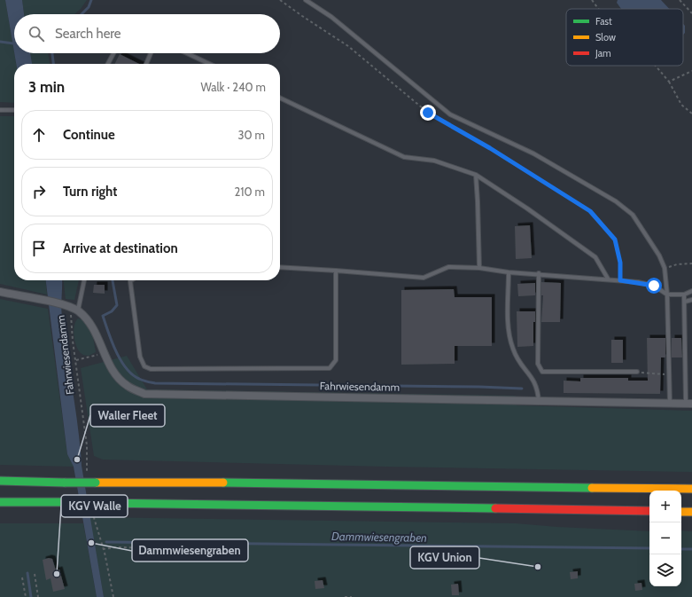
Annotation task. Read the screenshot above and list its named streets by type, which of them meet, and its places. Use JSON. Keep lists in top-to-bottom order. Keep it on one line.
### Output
{"streets":{"street":["Fahrwiesendamm"]},"water":["Dammwiesengraben"],"places":["Waller Fleet","Dammwiesengraben","KGV Union","KGV Walle"],"legend":["Fast","Slow","Jam"],"page":{"search":"Search here","heading":["3 min","Walk · 240 m"],"list":[["Continue","30 m"],["Turn right","210 m"],"Arrive at destination"],"map_buttons":["+","−"]}}
